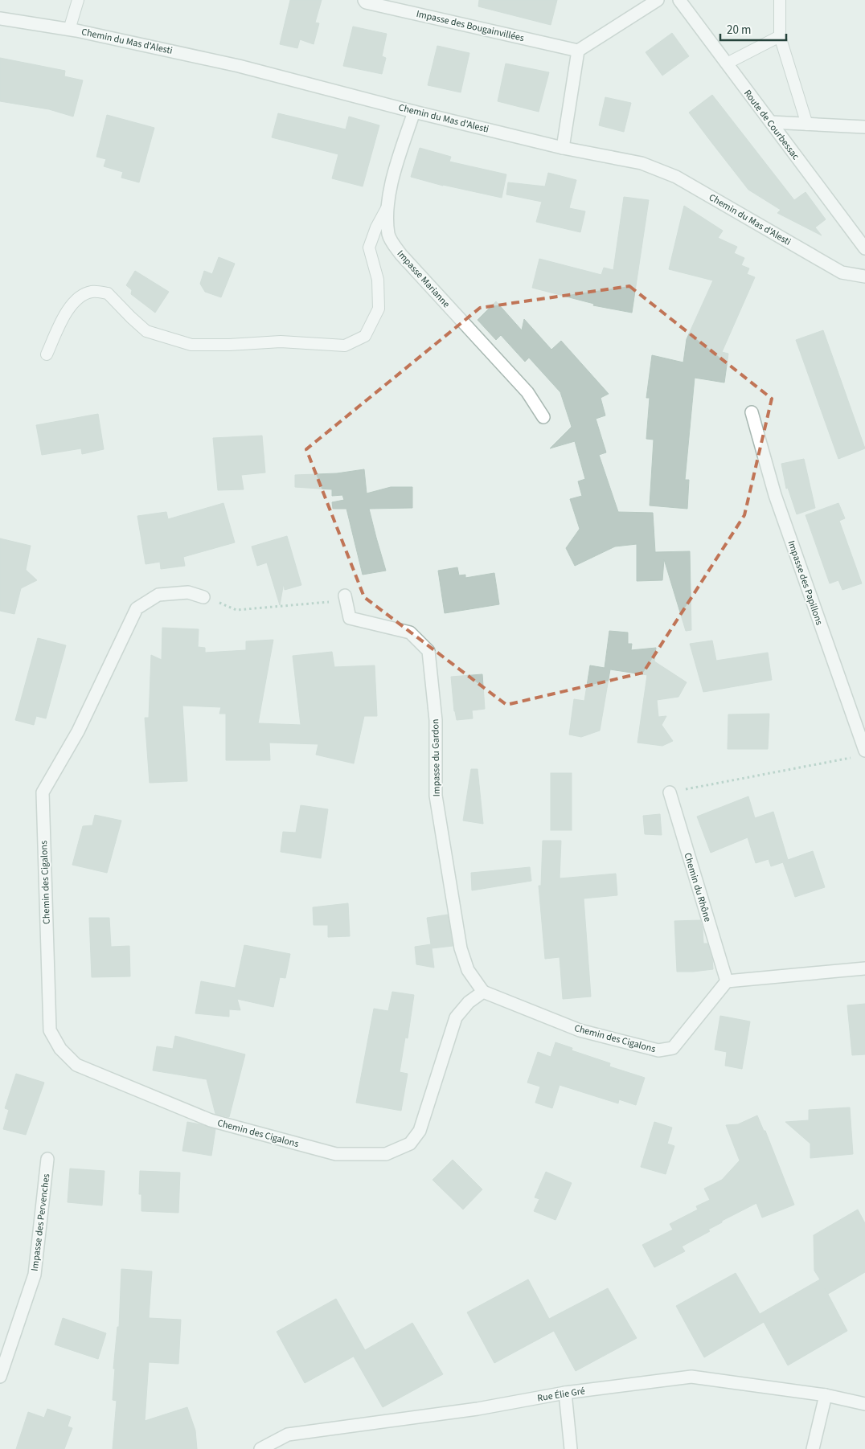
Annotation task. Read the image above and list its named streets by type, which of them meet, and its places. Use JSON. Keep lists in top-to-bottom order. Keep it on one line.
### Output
{"streets":{"street":["Impasse des Bougainvillées","Chemin du Mas d'Alesti","Route de Courbessac","Impasse Marianne","Impasse des Papillons","Impasse du Gardon","Chemin des Cigalons","Chemin du Rhône","Impasse des Pervenches","Rue Élie Gré"]},"crossings":[["Chemin du Mas d'Alesti","Impasse Marianne"],["Impasse du Gardon","Chemin des Cigalons"],["Chemin des Cigalons","Chemin du Rhône"]],"scale_bar":"20 m"}
